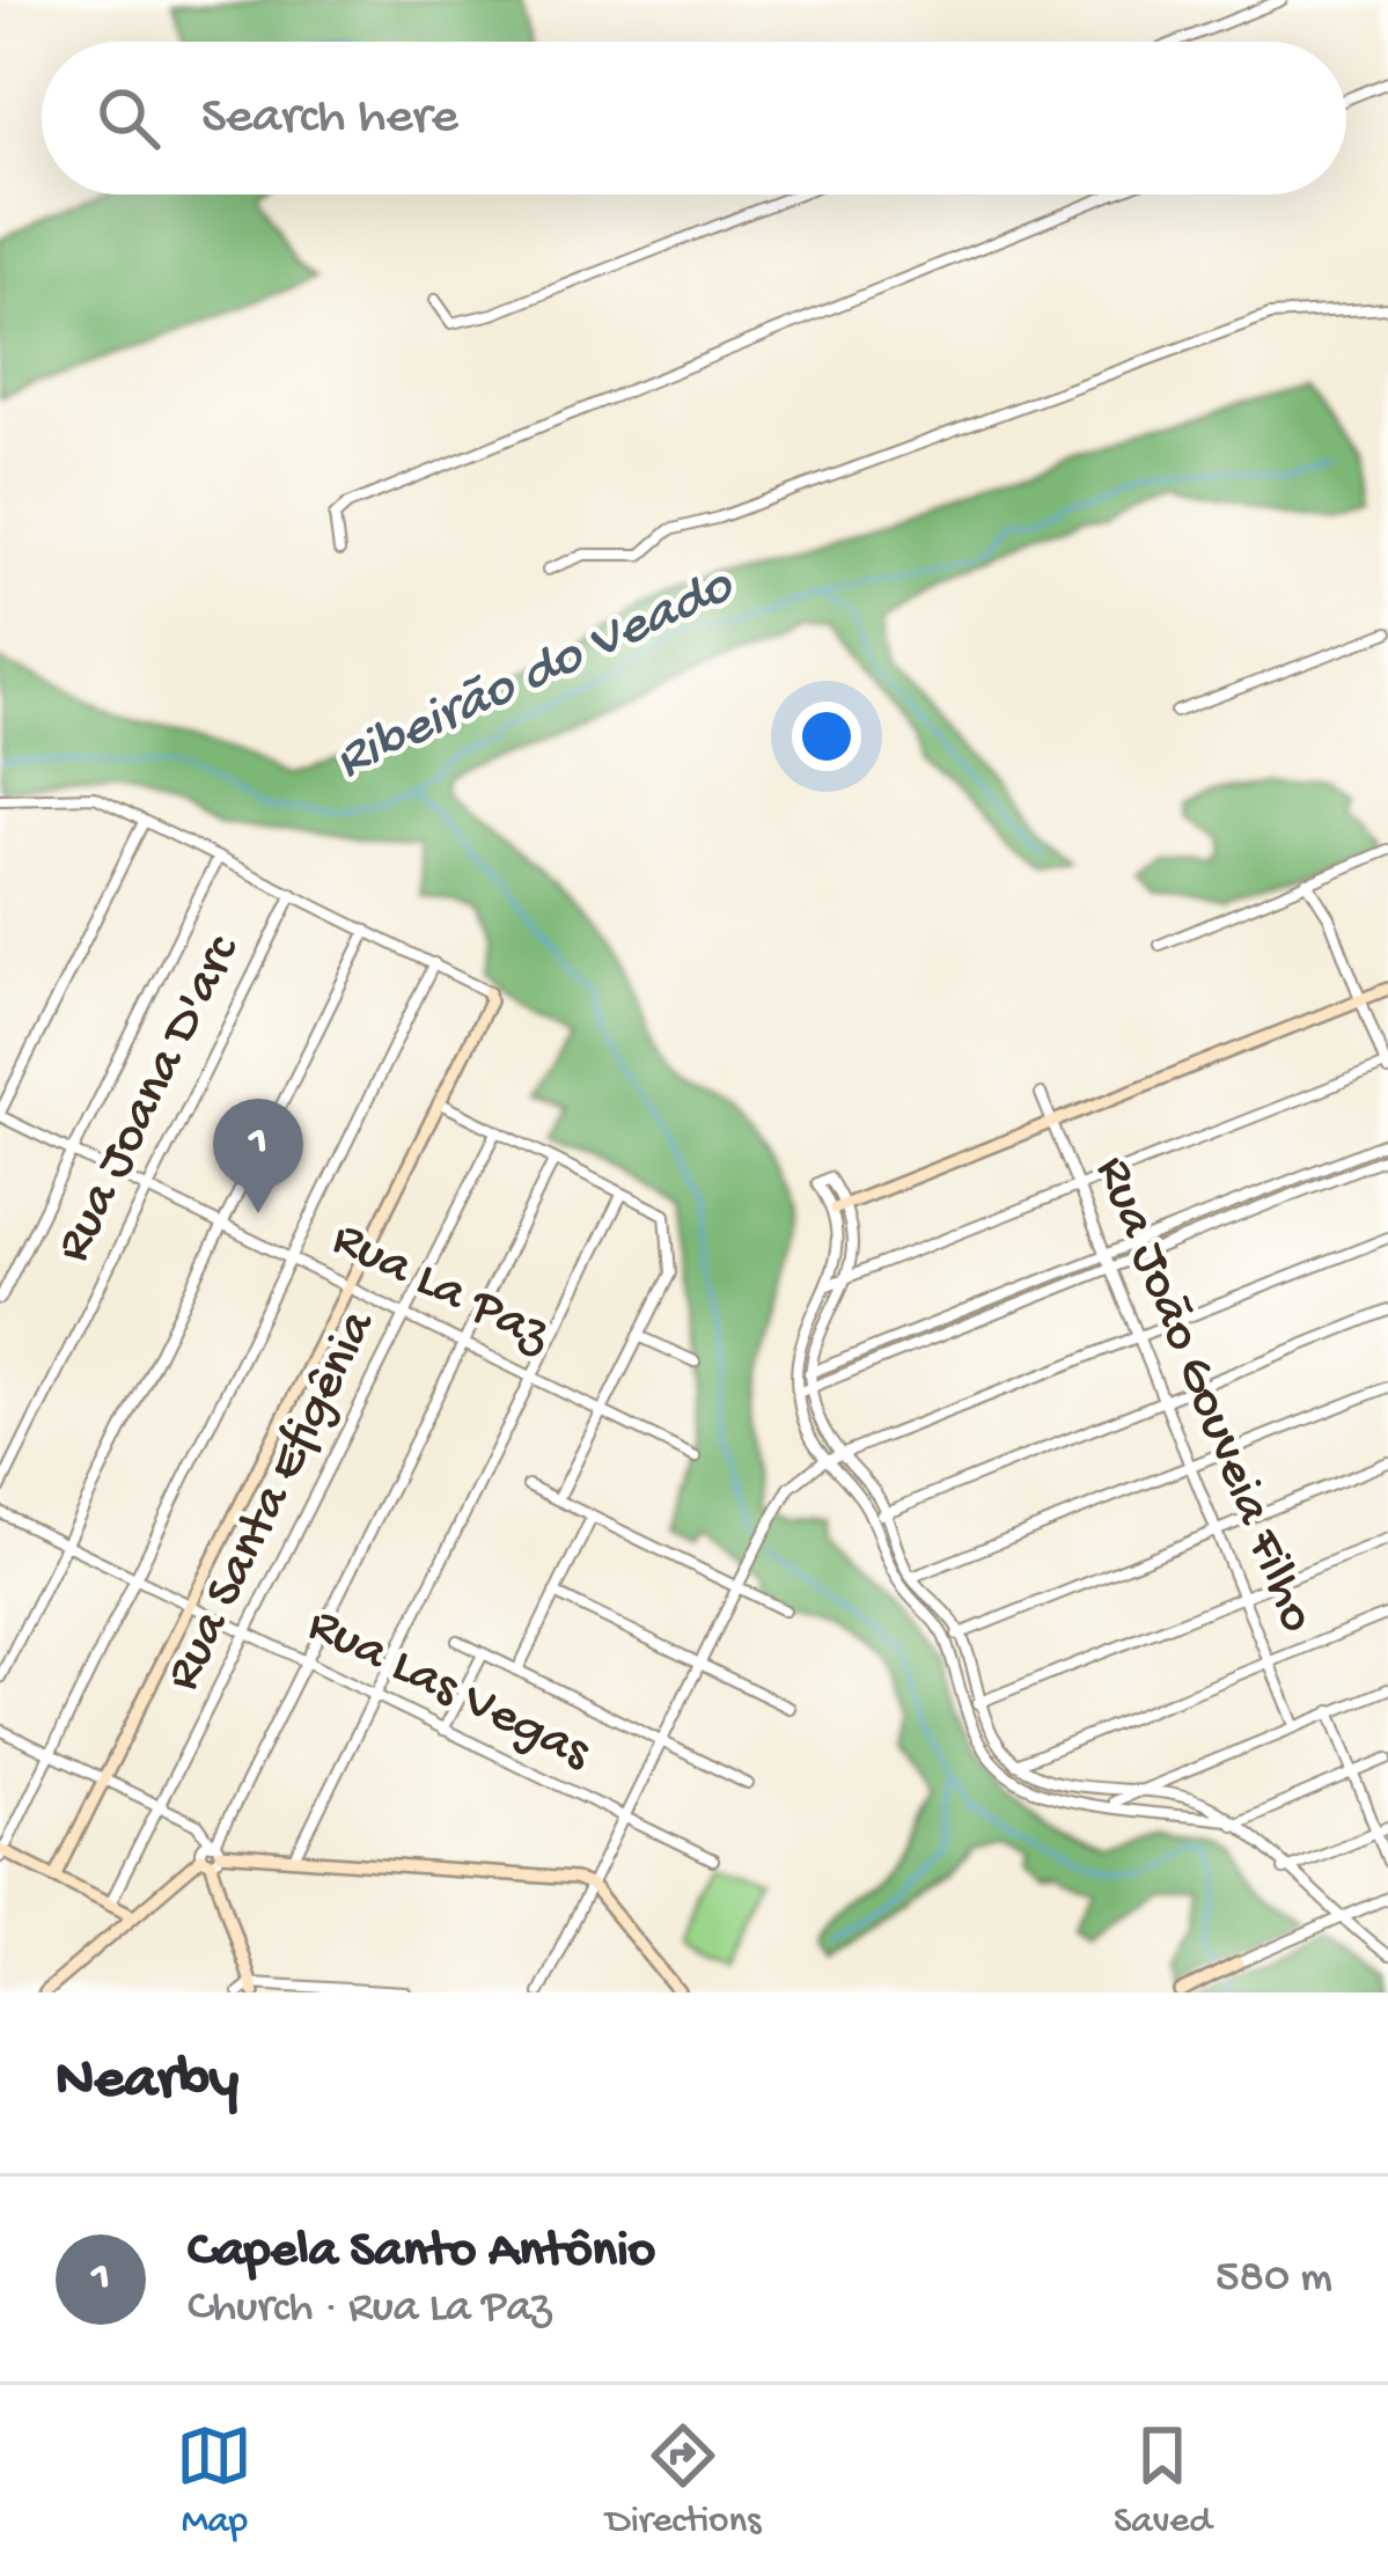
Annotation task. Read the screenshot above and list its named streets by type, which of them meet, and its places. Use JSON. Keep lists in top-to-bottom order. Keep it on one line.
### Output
{"streets":{"street":["Rua Joana D'arc","Rua La Paz","Rua João Gouveia Filho","Rua Santa Efigênia","Rua Las Vegas"]},"crossings":[["Rua Joana D'arc","Rua La Paz"],["Rua La Paz","Rua Santa Efigênia"],["Rua Santa Efigênia","Rua Las Vegas"]],"water":["Ribeirão do Veado"],"page":{"search":"Search here","pins":"1","heading":"Nearby","list":[{"mark":"1","name":"Capela Santo Antônio","note":"Church · Rua La Paz","value":"580 m"}],"nav":["Map","Directions","Saved"]}}
